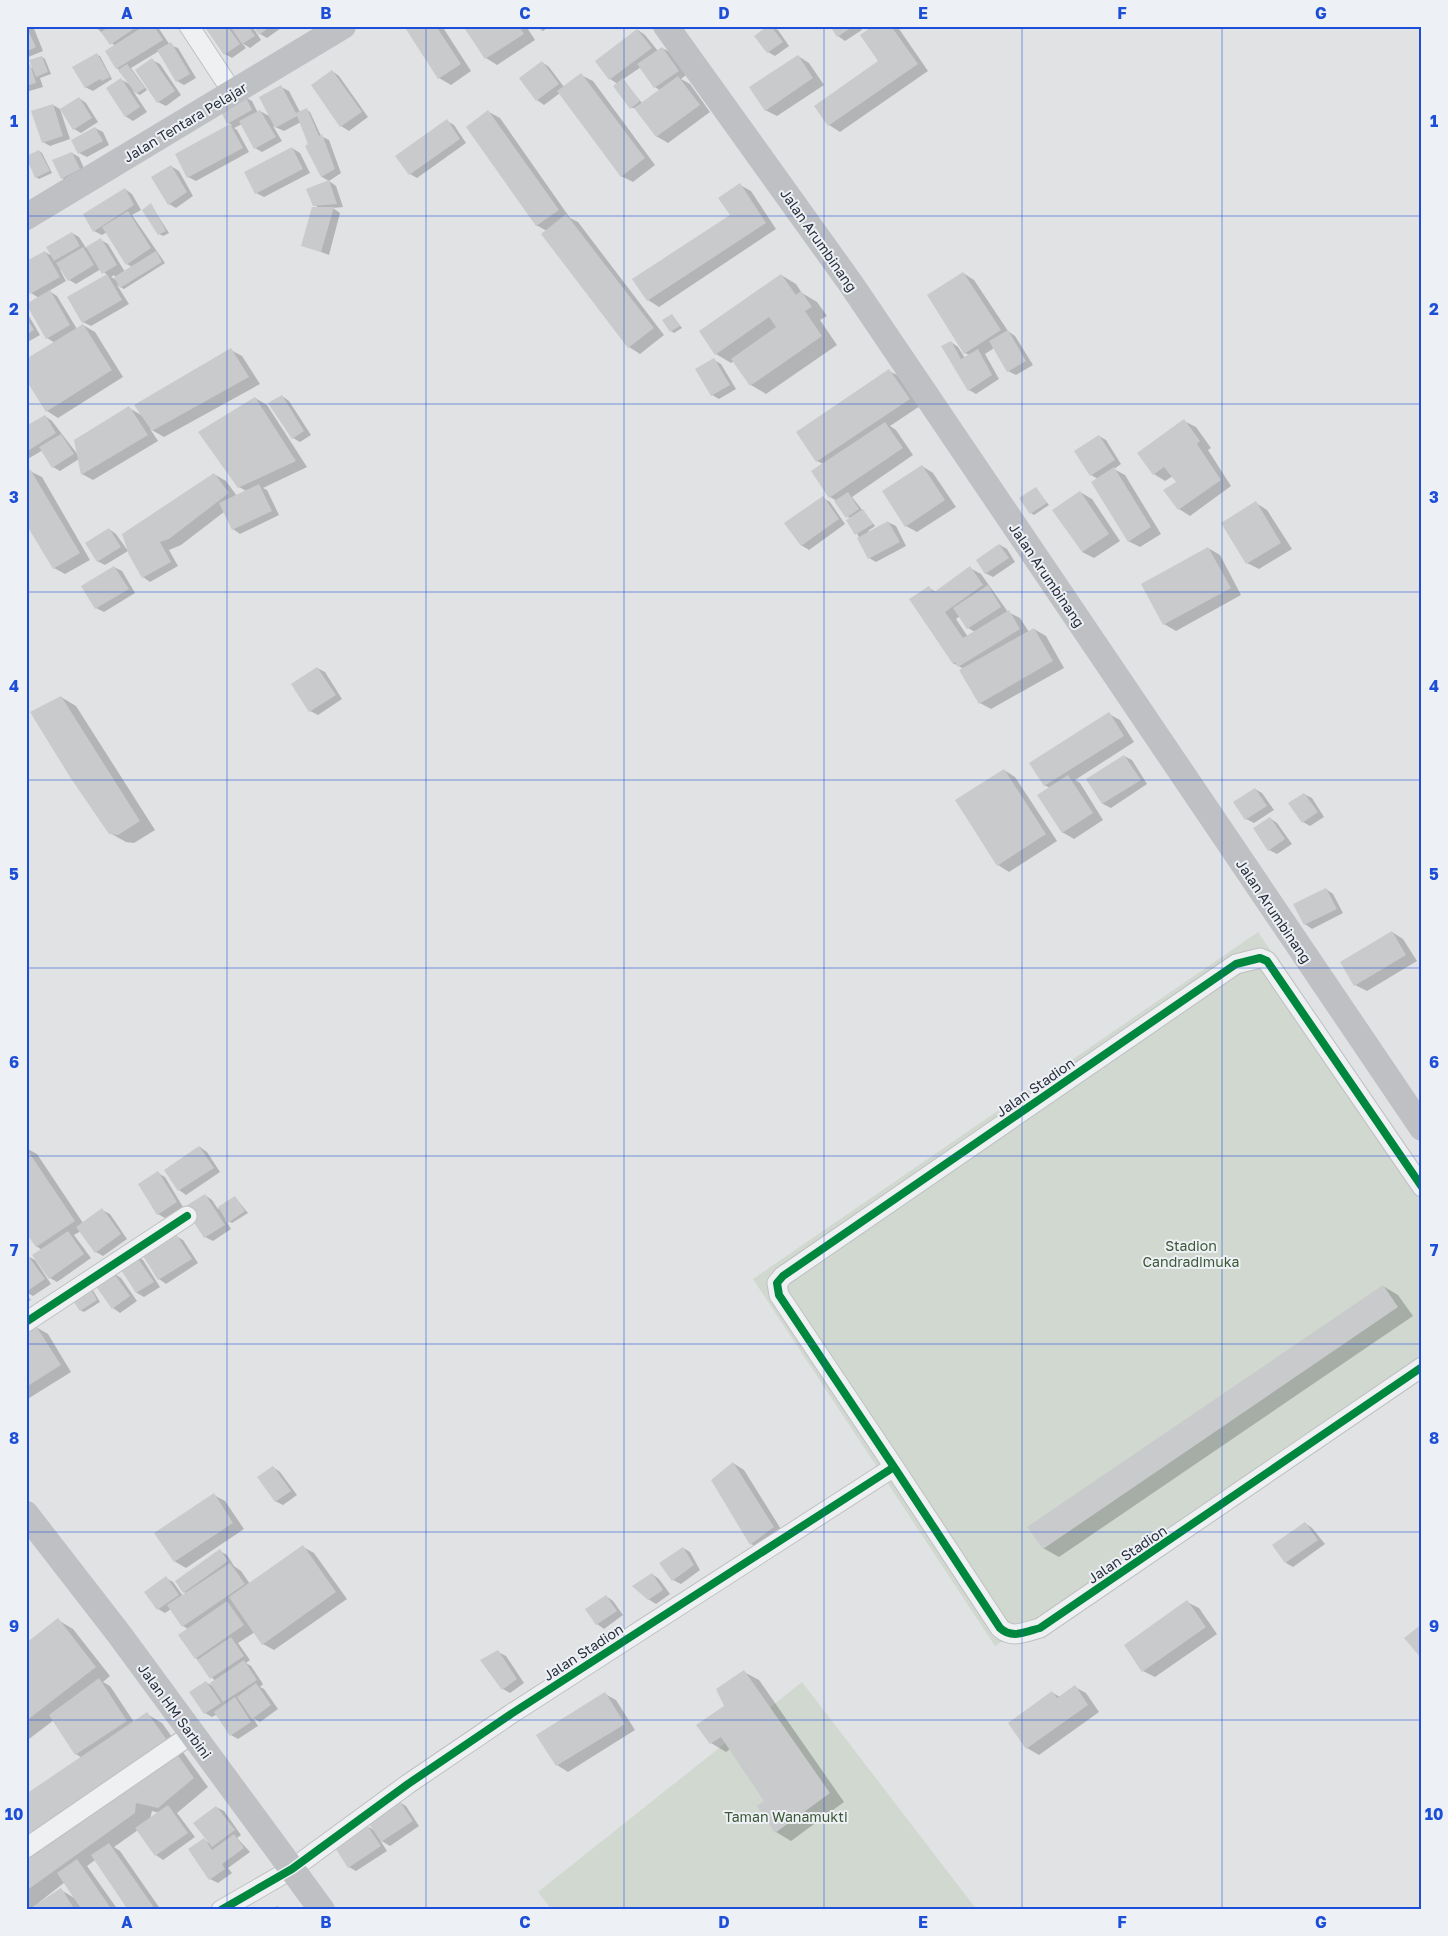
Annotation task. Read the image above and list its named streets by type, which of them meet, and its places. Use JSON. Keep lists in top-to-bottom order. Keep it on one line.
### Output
{"streets":{"main road":["Jalan Tentara Pelajar","Jalan Arumbinang","Jalan HM Sarbini"],"street":["Jalan Stadion"]},"crossings":[["Jalan Stadion","Jalan HM Sarbini"]],"parks":["Stadion Candradimuka","Taman Wanamukti"],"grid":{"columns":["A","B","C","D","E","F","G"],"rows":["1","2","3","4","5","6","7","8","9","10"]}}
